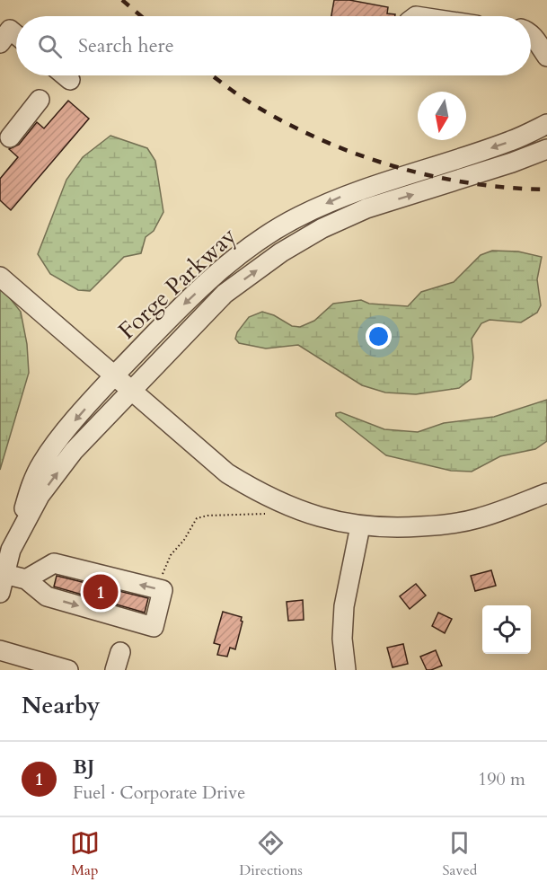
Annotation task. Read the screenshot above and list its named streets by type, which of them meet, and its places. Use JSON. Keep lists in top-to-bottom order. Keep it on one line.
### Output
{"streets":{"street":["Forge Parkway"]},"north":"bottom","page":{"search":"Search here","pins":"1","heading":"Nearby","list":[{"mark":"1","name":"BJ","note":"Fuel · Corporate Drive","value":"190 m"}],"nav":["Map","Directions","Saved"]}}
